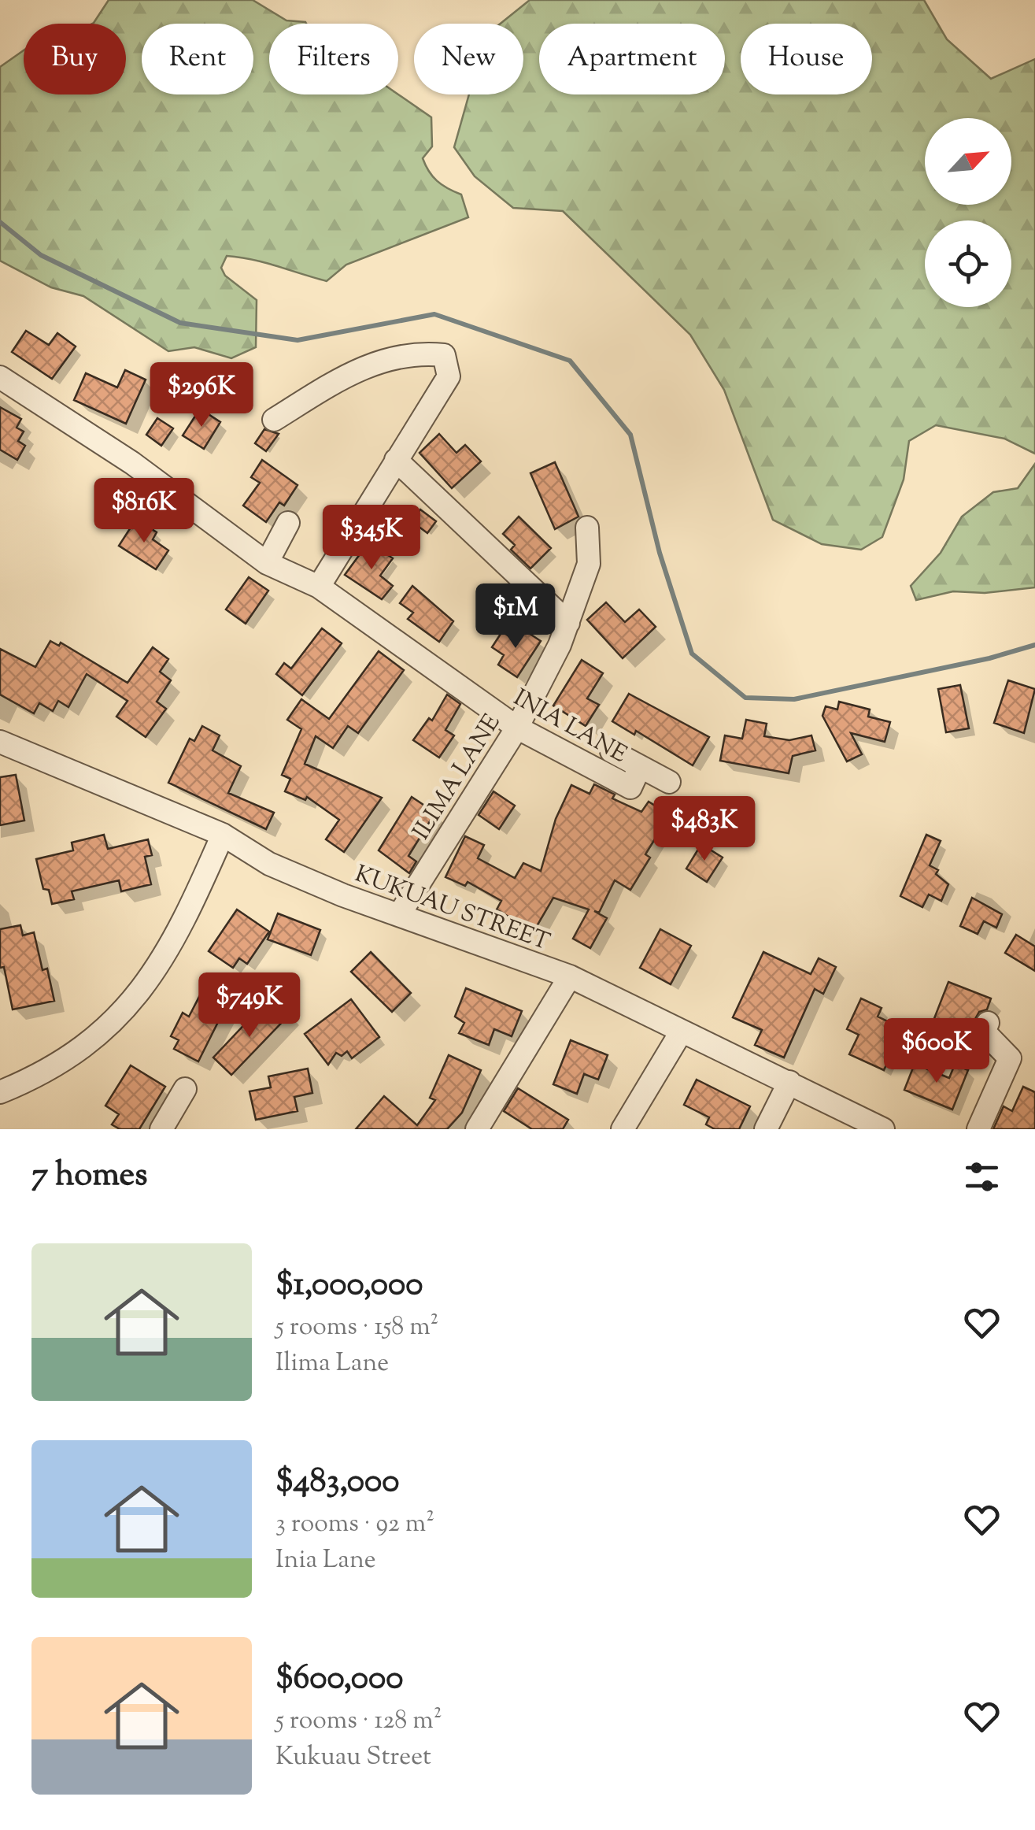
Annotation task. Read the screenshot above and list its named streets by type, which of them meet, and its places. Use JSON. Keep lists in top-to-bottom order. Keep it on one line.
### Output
{"streets":{"street":["INIA LANE","ILIMA LANE","KUKUAU STREET"]},"crossings":[["INIA LANE","ILIMA LANE"],["ILIMA LANE","KUKUAU STREET"]],"north":"top right","page":{"chip":["Buy","Rent","Filters","New","Apartment","House"],"price":["$296K","$816K","$345K","$1M","$483K","$749K","$600K"],"heading":"7 homes","list":[{"name":"$1,000,000","note":"5 rooms · 158 m² · Ilima Lane"},{"name":"$483,000","note":"3 rooms · 92 m² · Inia Lane"},{"name":"$600,000","note":"5 rooms · 128 m² · Kukuau Street"}]}}
